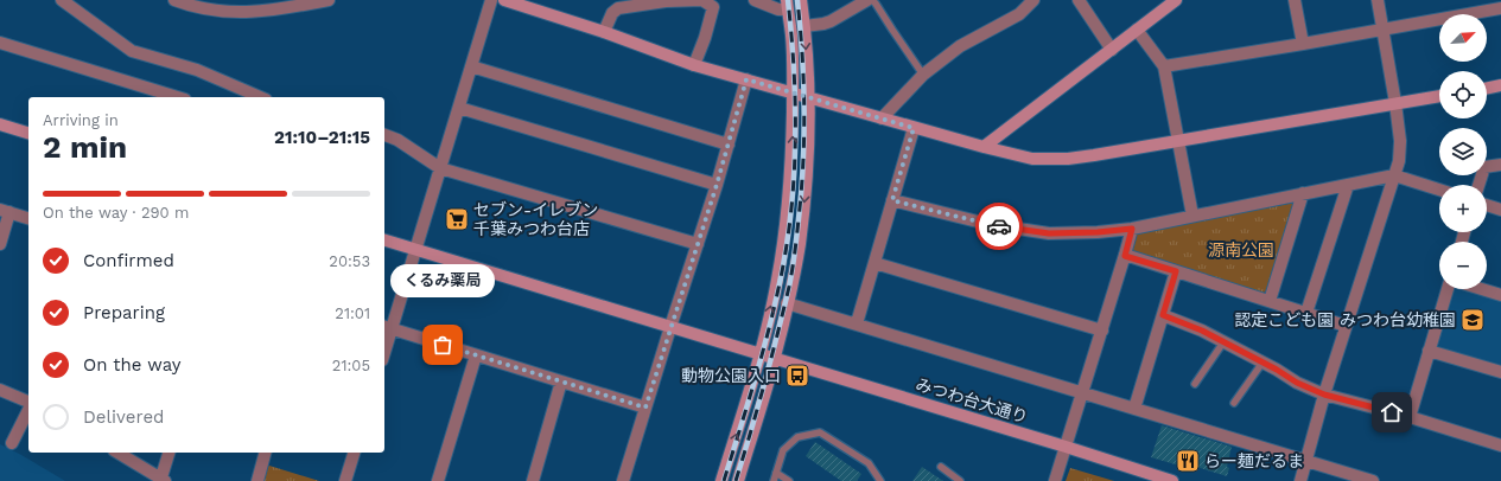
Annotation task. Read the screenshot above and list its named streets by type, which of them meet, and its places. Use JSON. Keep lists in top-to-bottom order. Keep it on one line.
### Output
{"streets":{"street":["みつわ台大通り"]},"parks":["源南公園"],"places":{"supermarket":["セブン-イレブン 千葉みつわ台店"],"school or university":["認定こども園 みつわ台幼稚園"],"other":["くるみ薬局"],"bus stop":["動物公園入口"],"restaurant":["らー麺だるま"]},"north":"top right","page":{"map_buttons":["+","−"],"heading":["2 min","Arriving in","21:10–21:15"],"bar":"On the way · 290 m","list":[["Confirmed","20:53"],["Preparing","21:01"],["On the way","21:05"],"Delivered"],"bubble":"くるみ薬局"}}
